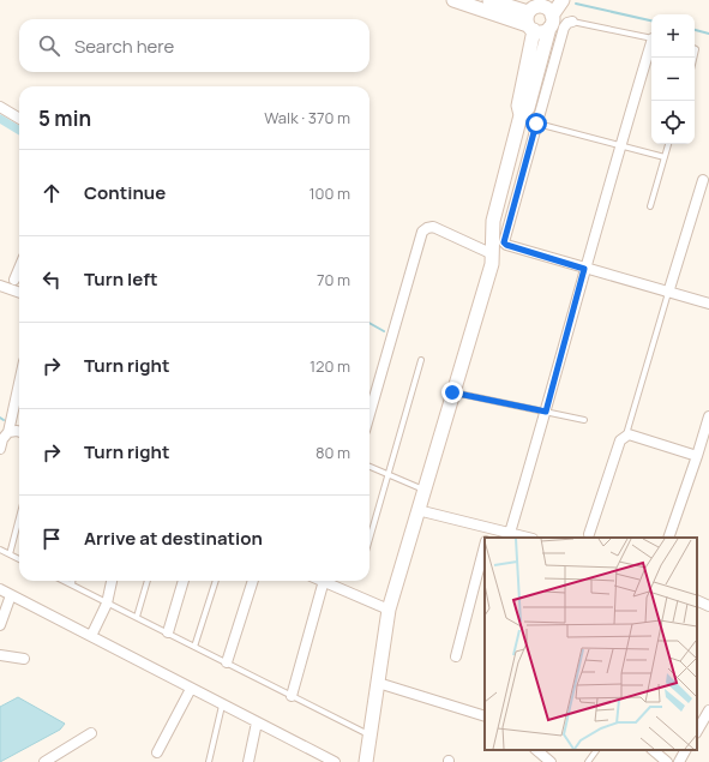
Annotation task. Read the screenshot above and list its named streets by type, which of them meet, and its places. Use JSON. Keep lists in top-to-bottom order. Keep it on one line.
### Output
{"page":{"map_buttons":["+","−"],"search":"Search here","heading":["5 min","Walk · 370 m"],"list":[["Continue","100 m"],["Turn left","70 m"],["Turn right","120 m"],["Turn right","80 m"],"Arrive at destination"]}}
